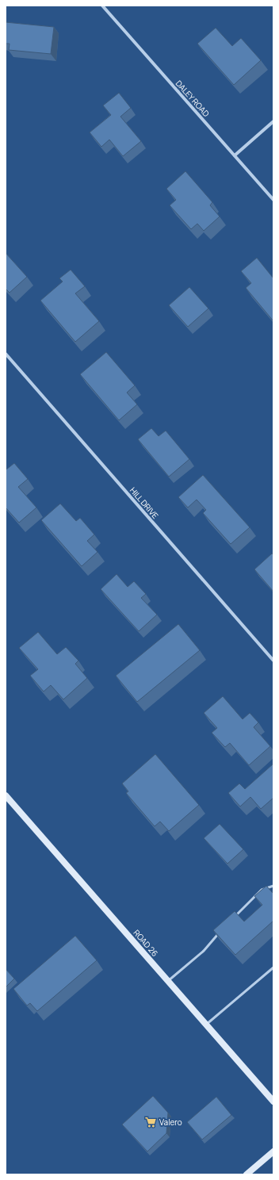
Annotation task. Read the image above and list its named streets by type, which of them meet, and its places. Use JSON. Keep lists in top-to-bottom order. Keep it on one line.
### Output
{"streets":{"street":["DALEY ROAD","HILL DRIVE","ROAD 26"]},"places":{"supermarket":["Valero"]}}
